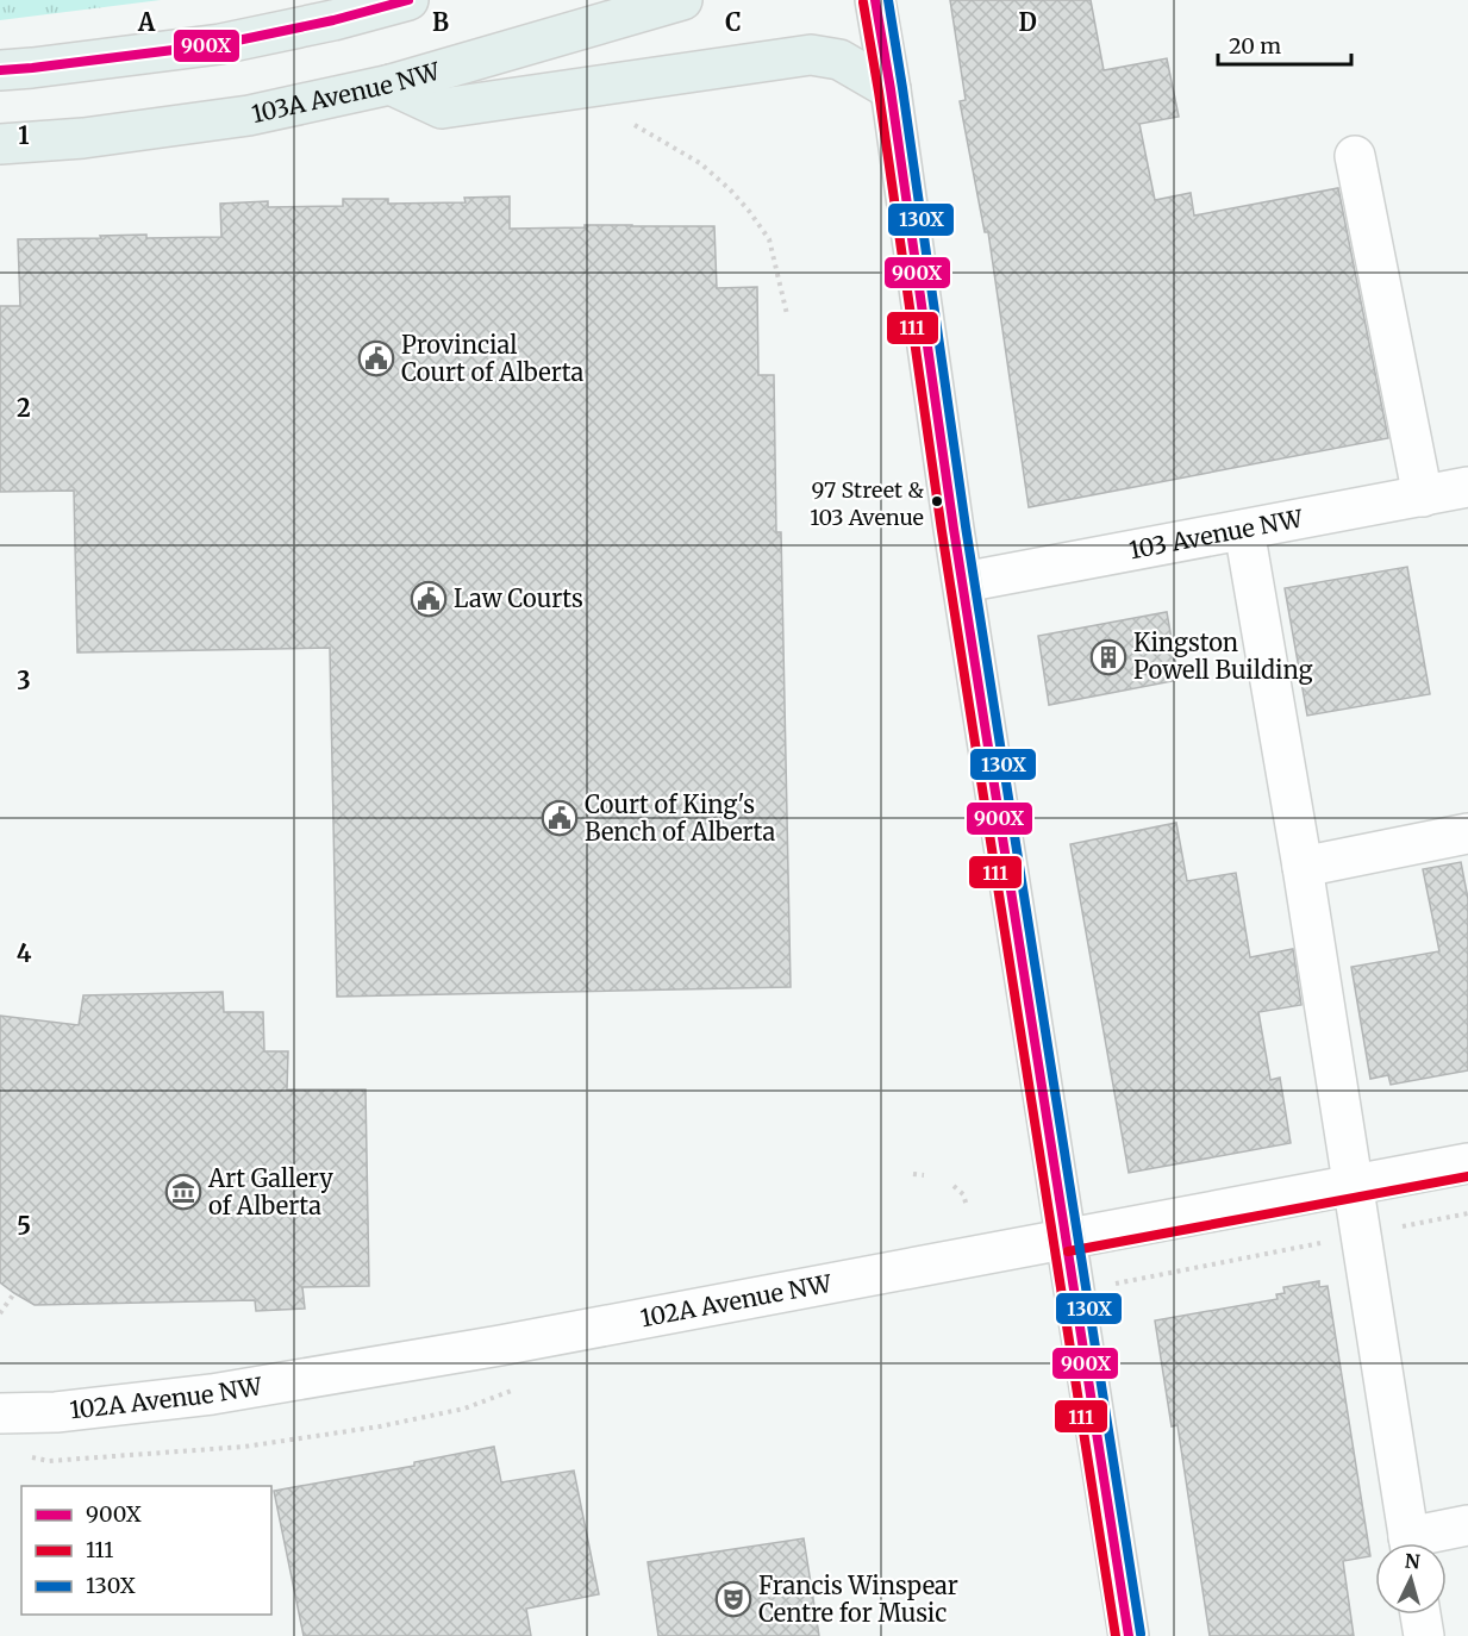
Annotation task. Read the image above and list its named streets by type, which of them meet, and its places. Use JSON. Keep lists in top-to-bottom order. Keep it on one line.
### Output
{"streets":{"main road":["103A Avenue NW"],"street":["103 Avenue NW","102A Avenue NW"]},"places":{"public building":["Provincial Court of Alberta","Law Courts","Court of King's Bench of Alberta"],"other":["97 Street & 103 Avenue"],"building":["Kingston Powell Building"],"museum":["Art Gallery of Alberta"],"theatre":["Francis Winspear Centre for Music"]},"lines":["transit line 900X","transit line 130X","transit line 111"],"legend":["900X","111","130X"],"scale_bar":"20 m","north":"top","grid":{"columns":["A","B","C","D"],"rows":["1","2","3","4","5"]}}
